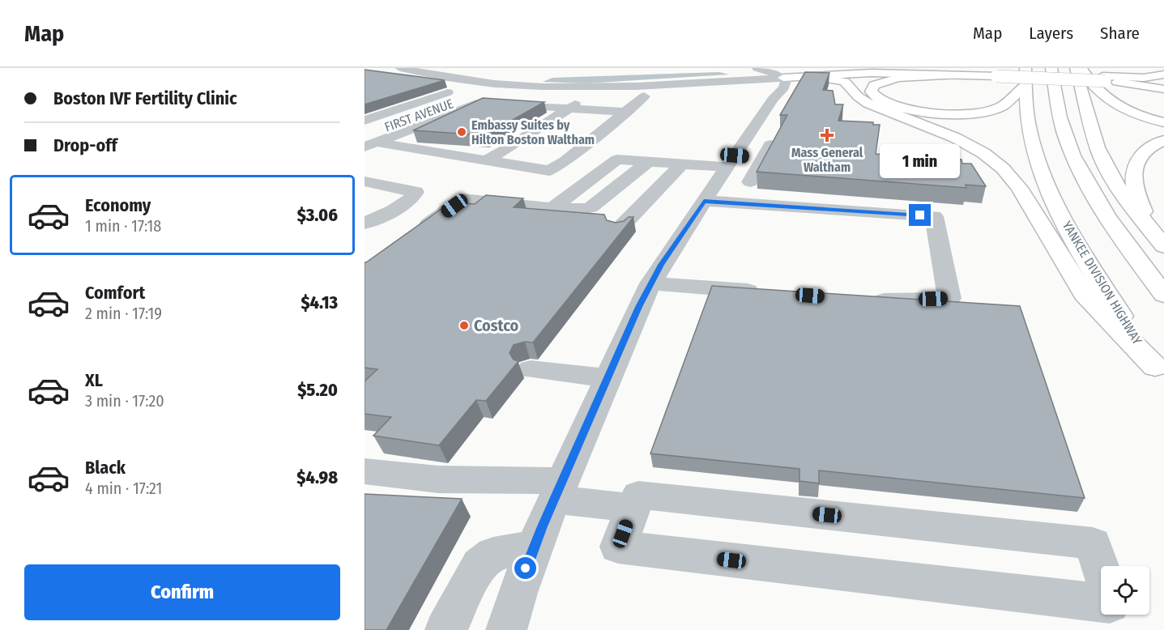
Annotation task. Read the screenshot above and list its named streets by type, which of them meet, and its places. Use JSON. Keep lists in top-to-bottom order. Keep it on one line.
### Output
{"streets":{"main road":["YANKEE DIVISION HIGHWAY"],"street":["FIRST AVENUE"]},"places":{"other":["Embassy Suites by Hilton Boston Waltham","Costco"],"health":["Mass General Waltham"]},"page":{"header":"Map","nav":["Map","Layers","Share"],"banner":["Boston IVF Fertility Clinic","Drop-off"],"bubble":"1 min","list":[{"name":"Economy","note":"1 min · 17:18","value":"$3.06"},{"name":"Comfort","note":"2 min · 17:19","value":"$4.13"},{"name":"XL","note":"3 min · 17:20","value":"$5.20"},{"name":"Black","note":"4 min · 17:21","value":"$4.98"}],"buttons":"Confirm"}}
